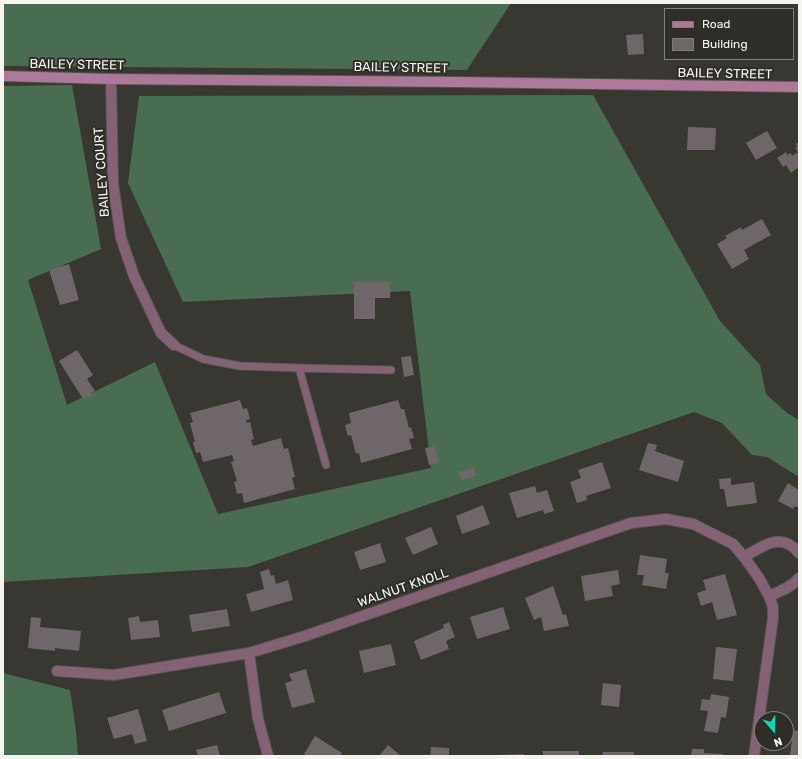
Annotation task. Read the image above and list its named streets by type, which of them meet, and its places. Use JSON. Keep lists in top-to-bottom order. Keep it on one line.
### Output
{"streets":{"street":["BAILEY STREET","BAILEY COURT","WALNUT KNOLL"]},"crossings":[["BAILEY STREET","BAILEY COURT"]],"legend":["Road","Building"],"north":"bottom"}
